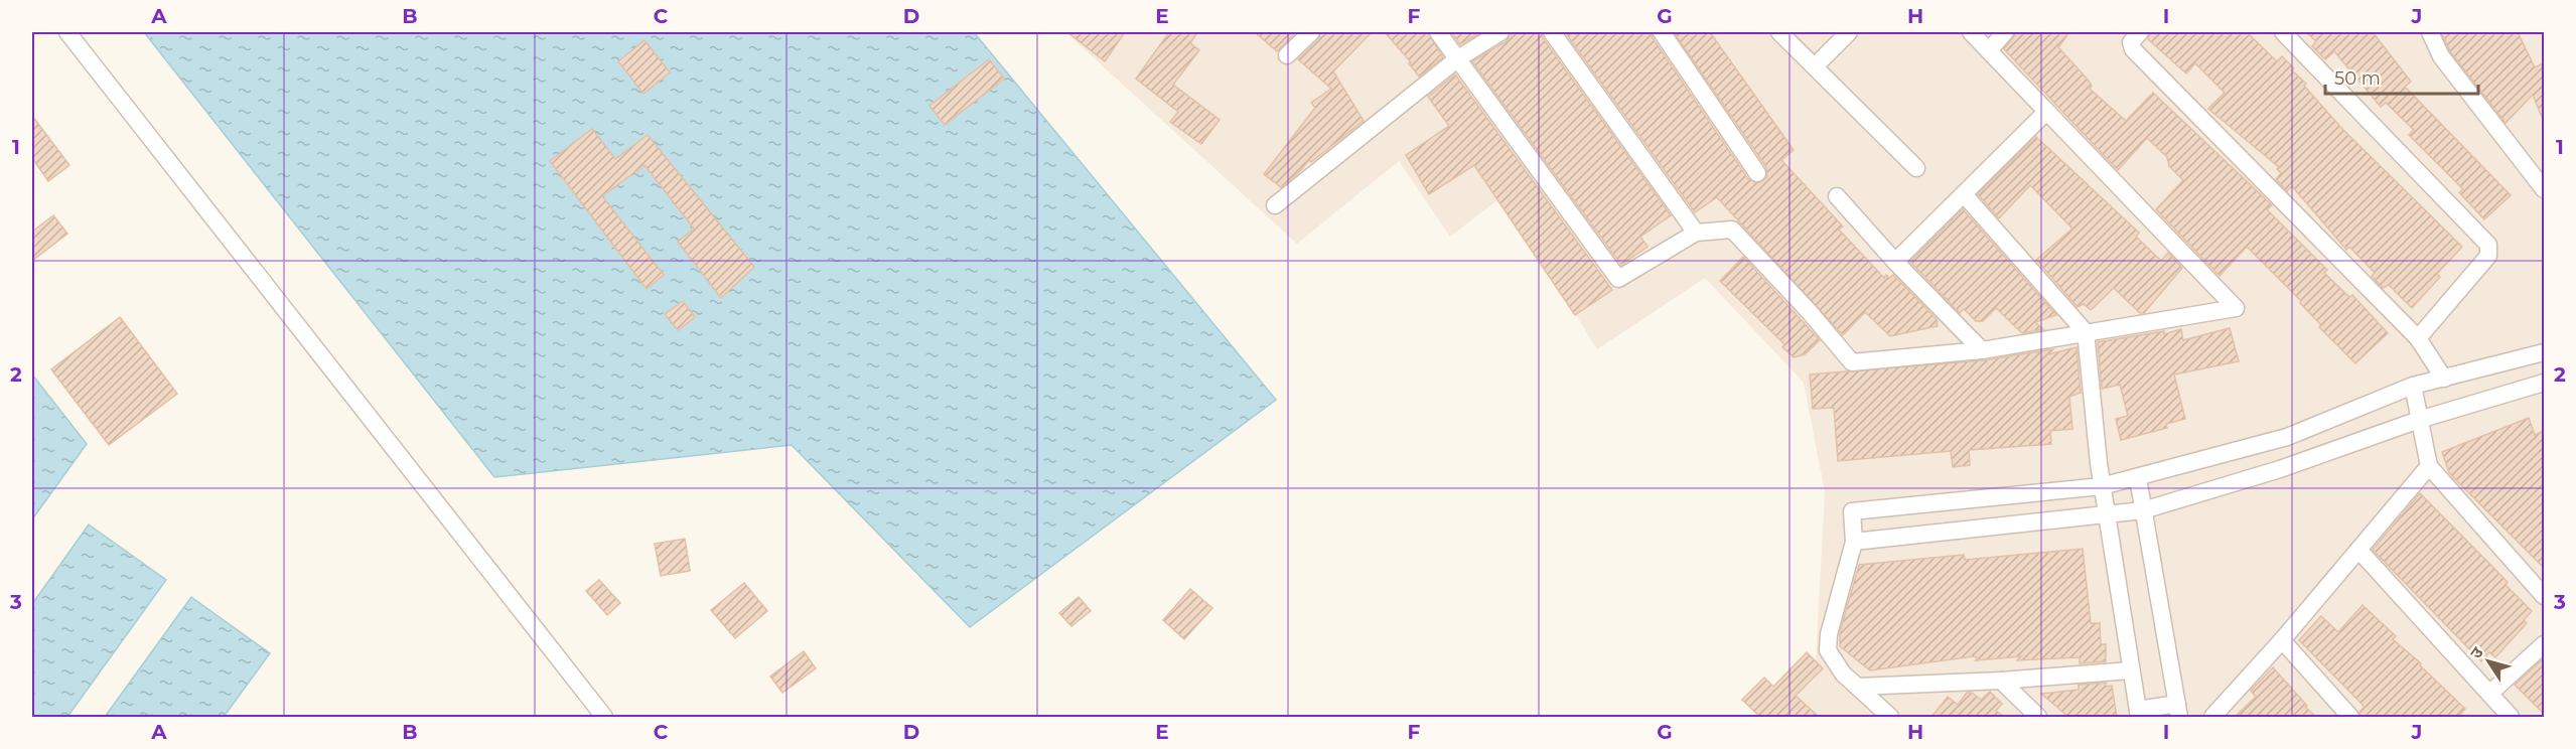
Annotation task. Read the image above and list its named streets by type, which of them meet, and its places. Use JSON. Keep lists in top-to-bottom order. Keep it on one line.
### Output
{"scale_bar":"50 m","north":"top left","grid":{"columns":["A","B","C","D","E","F","G","H","I","J"],"rows":["1","2","3"]}}
